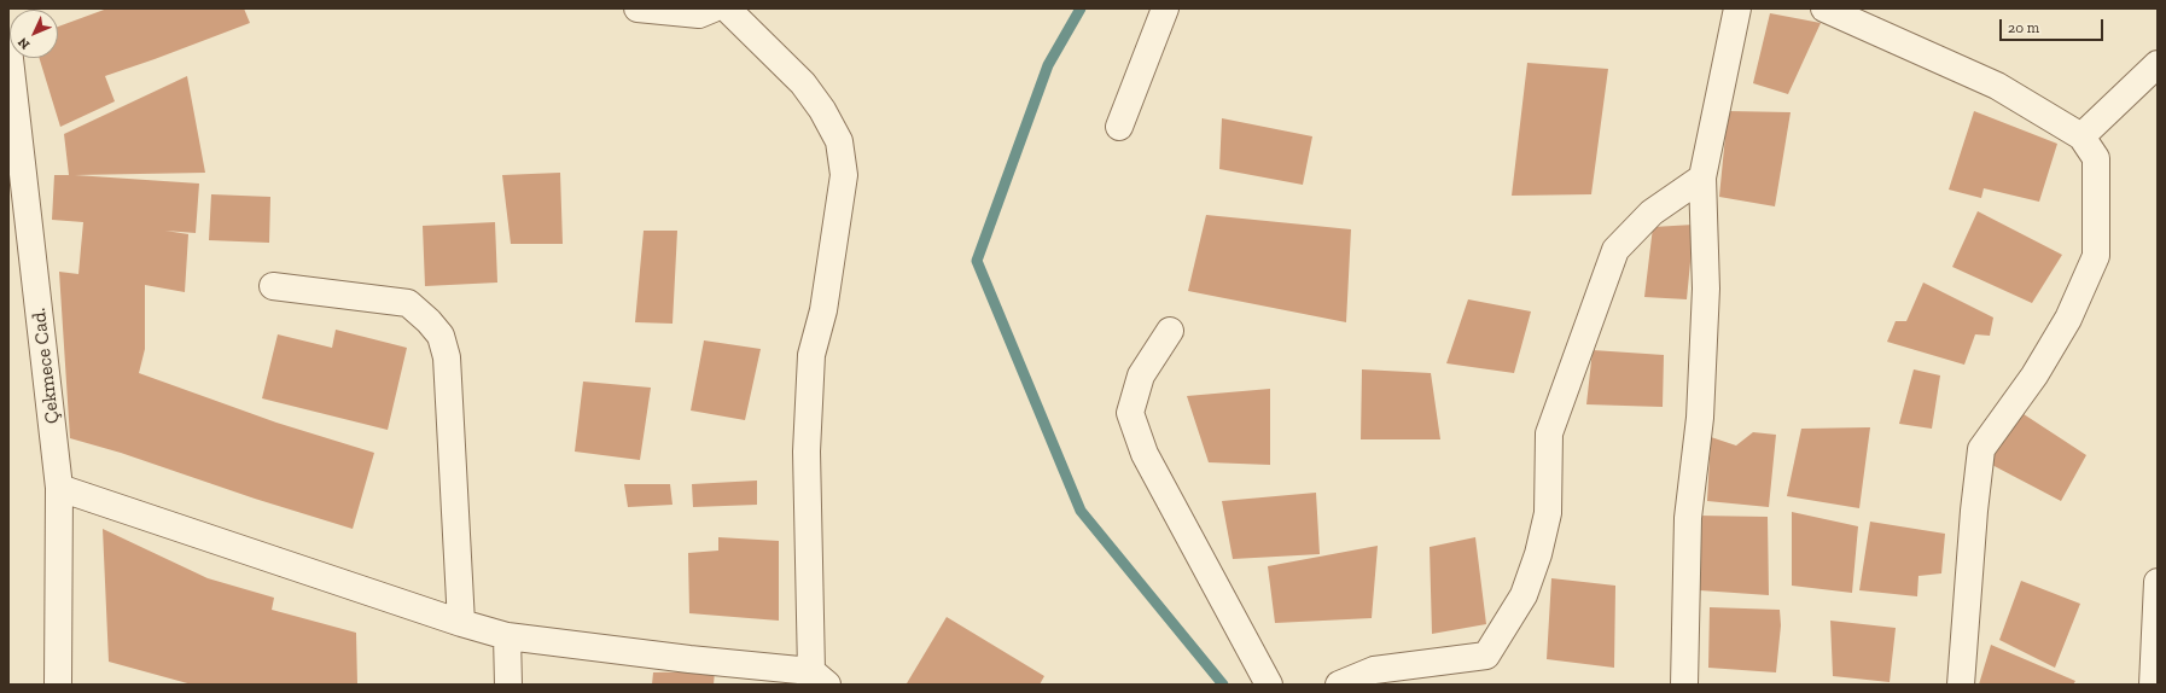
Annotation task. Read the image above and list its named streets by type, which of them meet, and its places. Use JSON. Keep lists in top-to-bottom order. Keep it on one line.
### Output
{"streets":{"street":["Çekmece Cad."]},"scale_bar":"20 m","north":"bottom left"}
